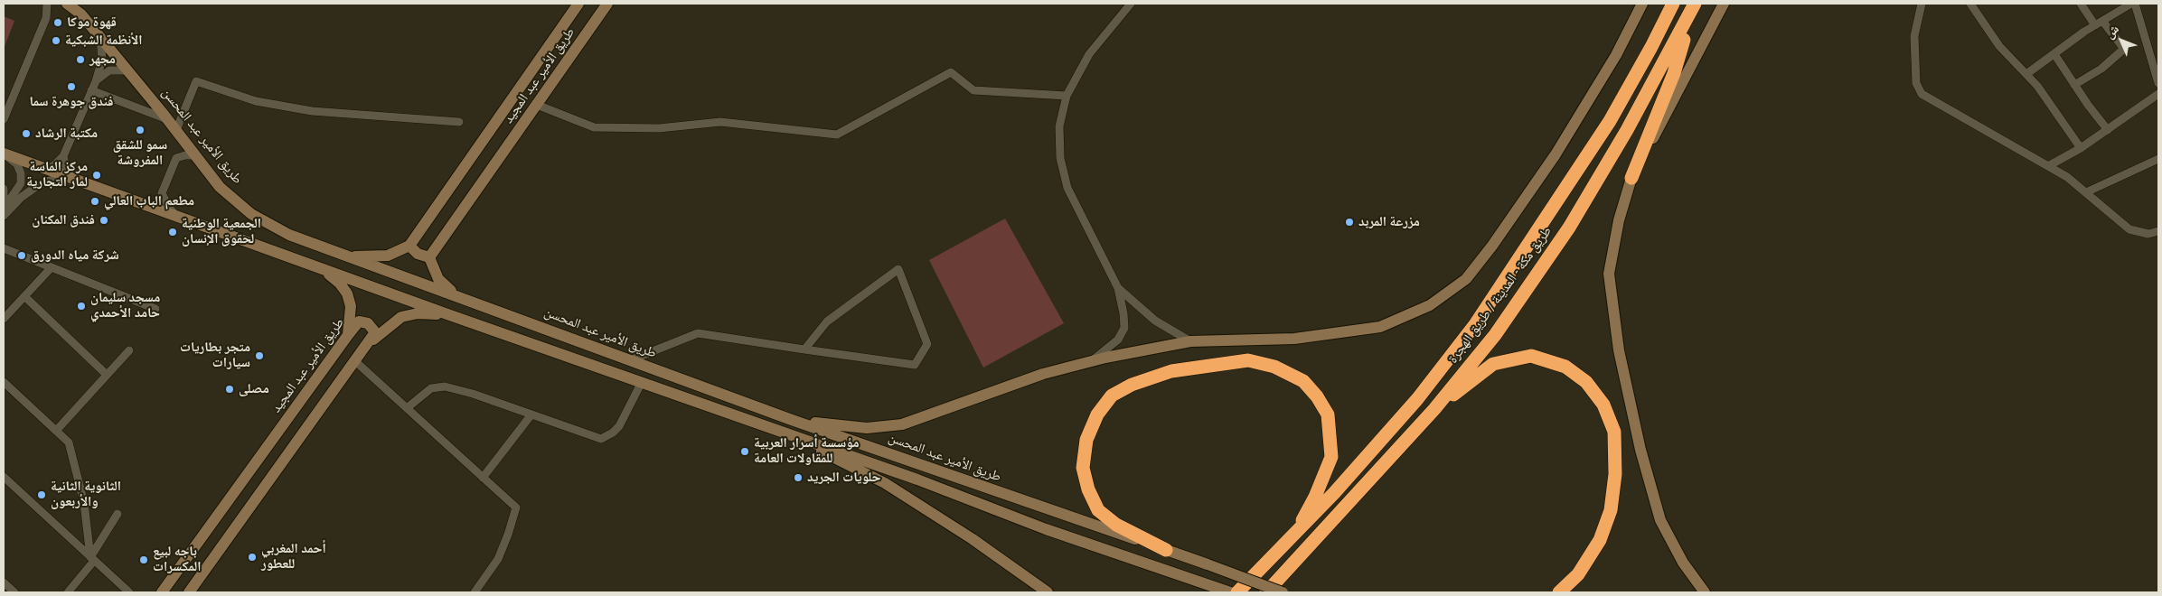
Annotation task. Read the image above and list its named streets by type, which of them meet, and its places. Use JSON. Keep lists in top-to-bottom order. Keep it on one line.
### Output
{"streets":{"highway":["طريق مكة - المدينة / طريق الهجرة"],"main road":["طريق الأمير عبد المجيد","طريق الأمير عبد المحسن"]},"places":["قهوة موكا","الأنظمة الشبكية","مجهر","فندق جوهرة سما","سمو للشقق المفروشة","مكتبة الرشاد","مركز الماسة لمار التجارية","مطعم الباب العالي","فندق المكنان","مزرعة المربد","الجمعية الوطنية لحقوق الإنسان","شركة مياه الدورق","مسجد سليمان حامد الأحمدي","متجر بطاريات سيارات","مصلى","مؤسسة أسرار العربية للمقاولات العامة","حلويات الجريد","الثانوية الثانية والأربعون","أحمد المغربي للعطور","باجه لبيع المكسرات"],"north":"top left"}
